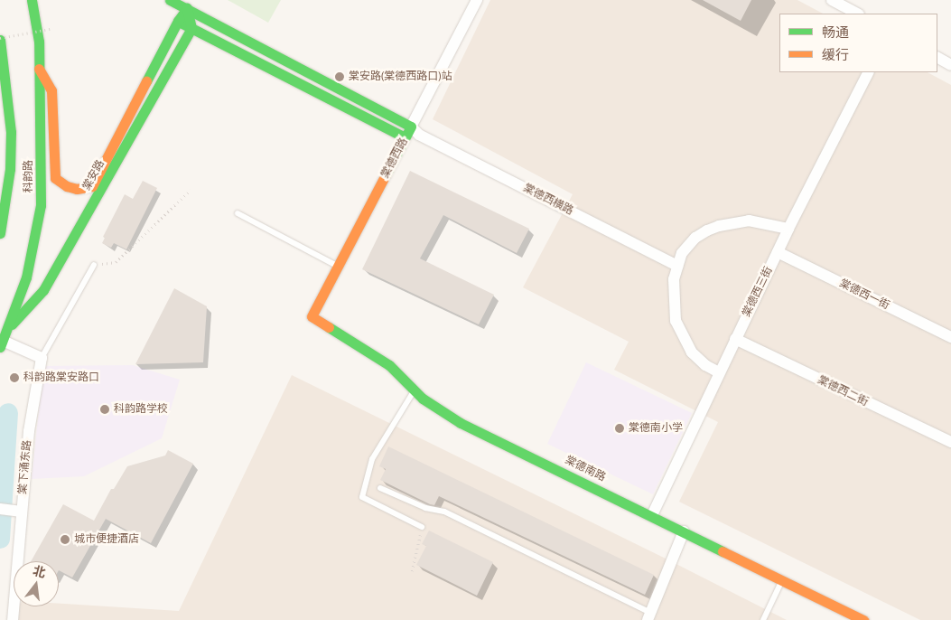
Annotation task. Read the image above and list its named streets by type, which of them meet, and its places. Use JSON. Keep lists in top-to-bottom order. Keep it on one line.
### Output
{"streets":{"main road":["棠德西路","棠安路","科韵路","棠德南路"],"street":["棠德西横路","棠德西三街","棠德西一街","棠德西二街","棠下涌东路"]},"crossings":[["棠德西路","棠德西横路"],["棠德西路","棠德南路"],["棠安路","科韵路"],["棠德西三街","棠德西一街"],["棠德西三街","棠德西二街"],["棠德西三街","棠德南路"]],"places":["棠安路(棠德西路口)站","科韵路棠安路口","科韵路学校","棠德南小学","城市便捷酒店"],"legend":["畅通","缓行"],"north":"top"}
